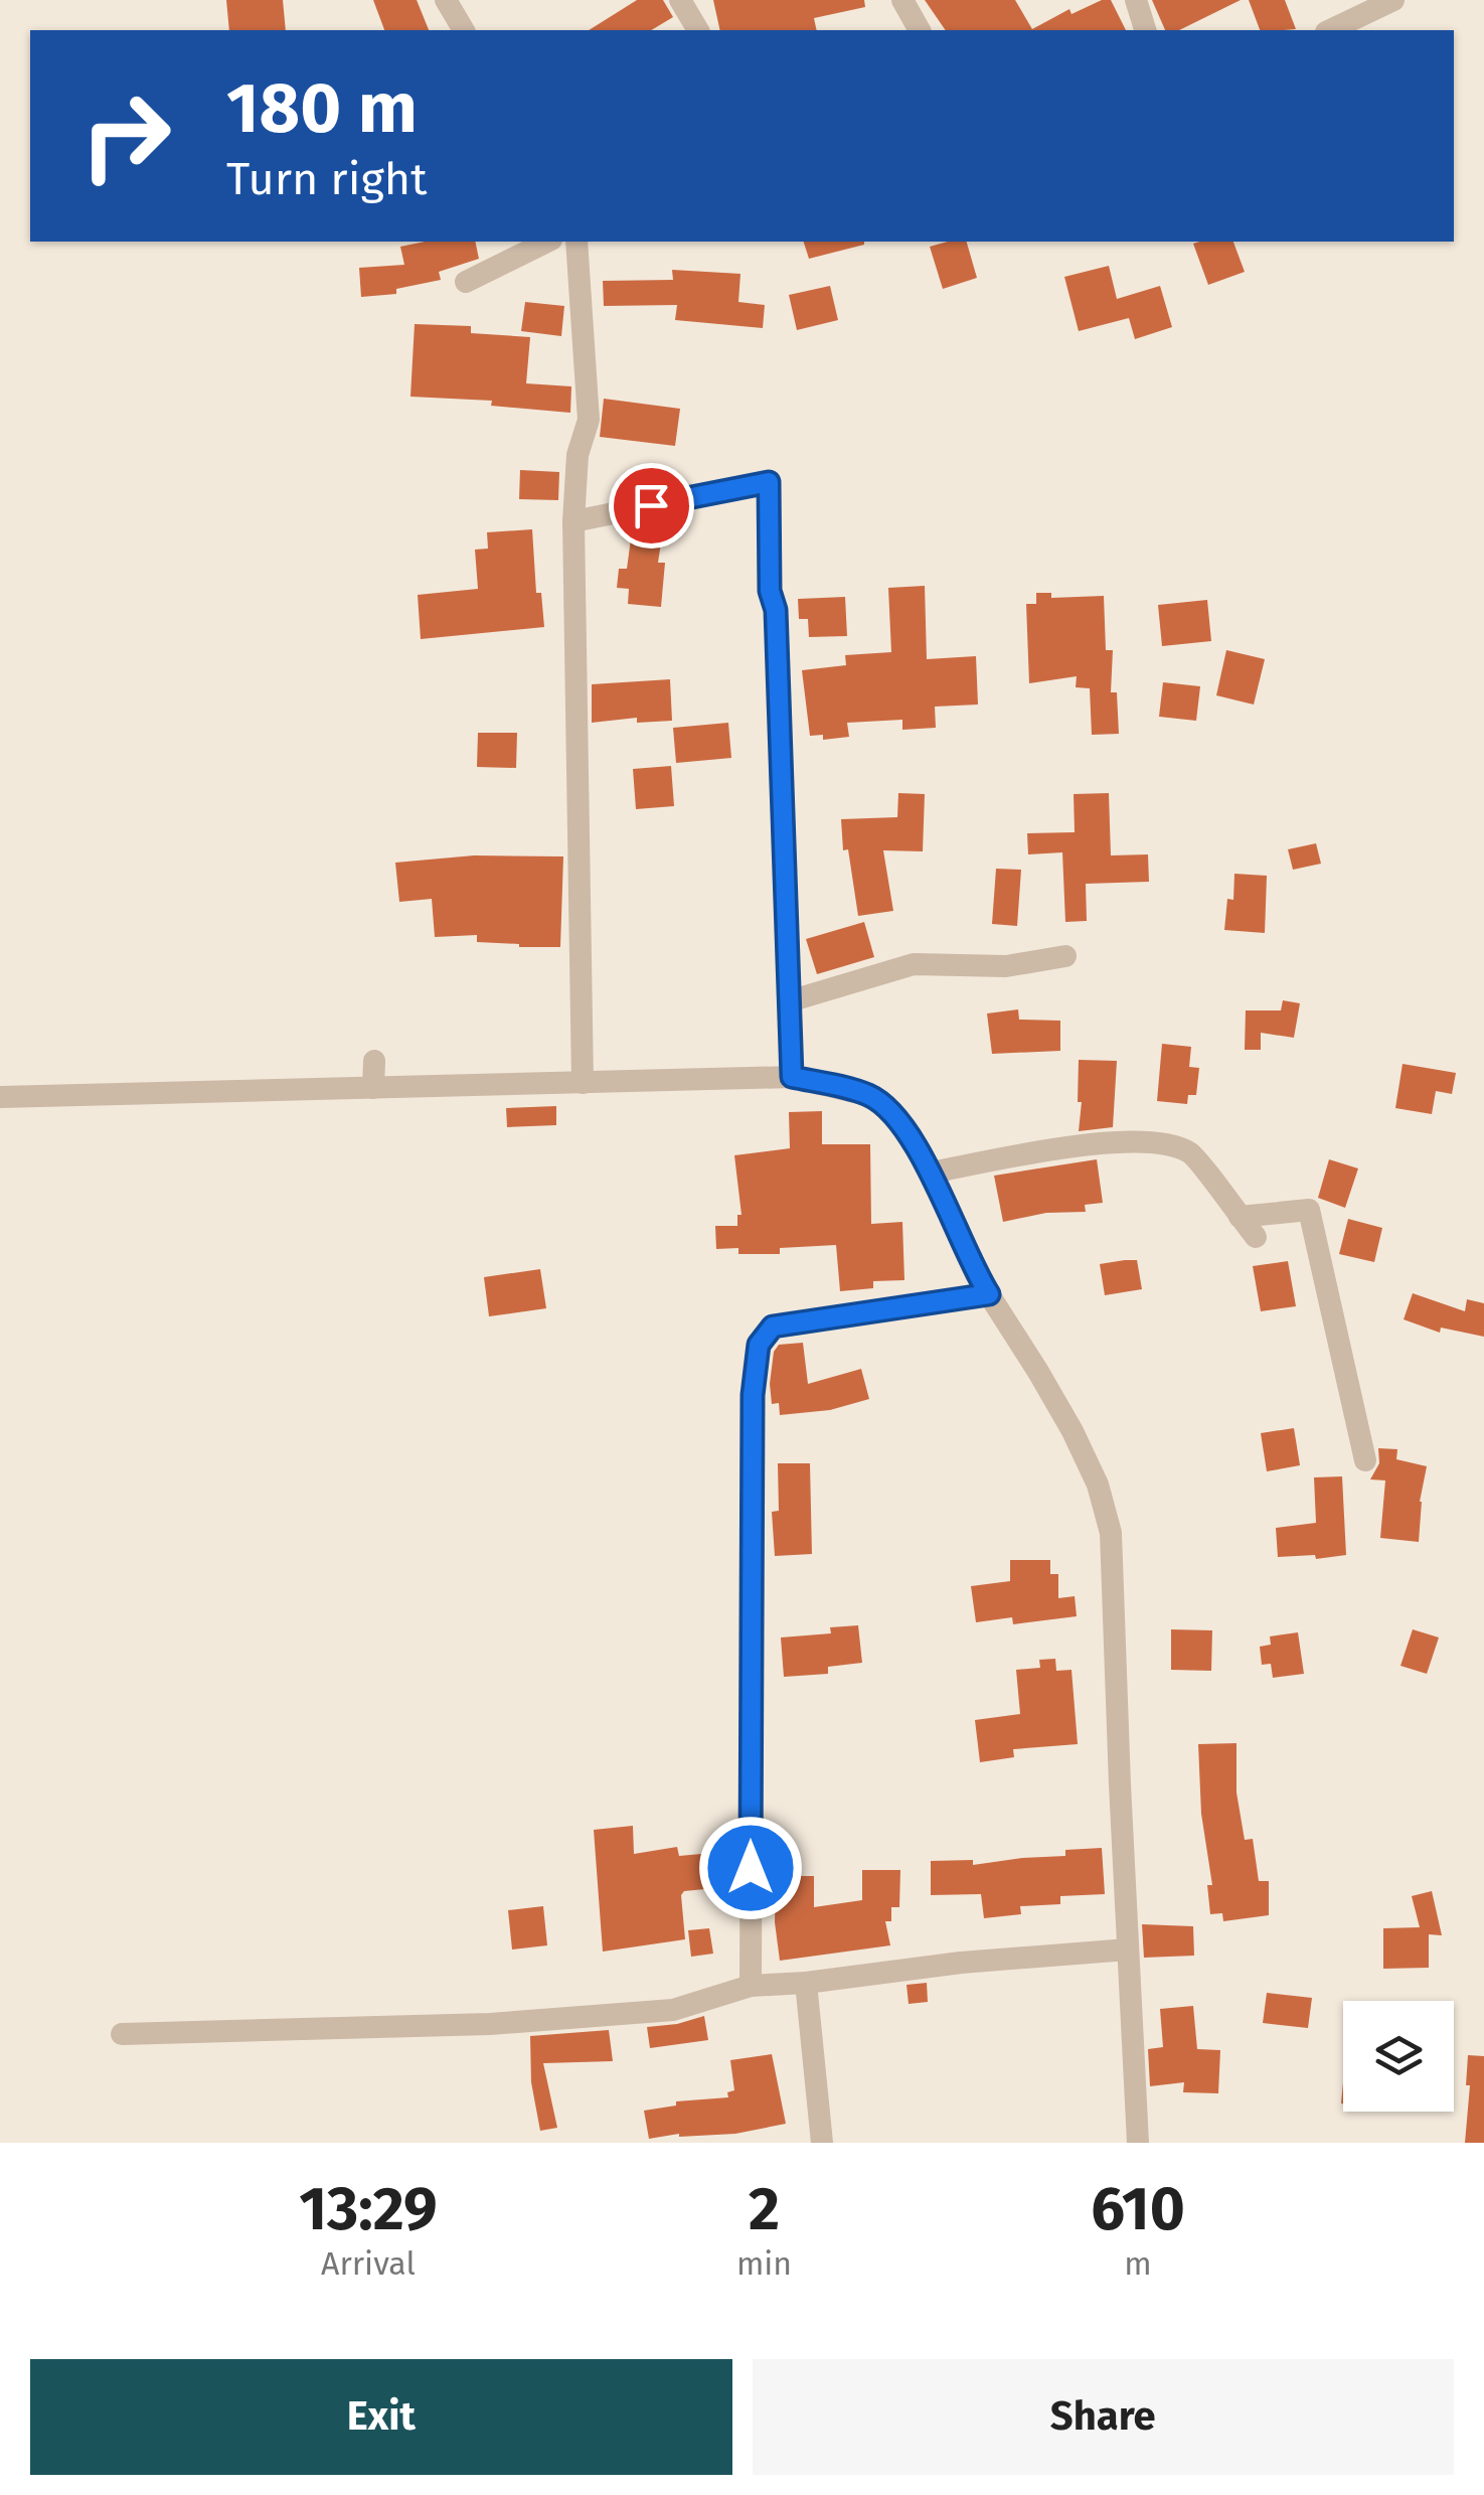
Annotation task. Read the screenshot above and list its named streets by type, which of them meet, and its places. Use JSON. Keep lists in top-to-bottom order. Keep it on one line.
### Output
{"page":{"turn":["180 m","Turn right"],"eta":["13:29","Arrival","2","min","610","m"],"buttons":["Exit","Share"]}}
